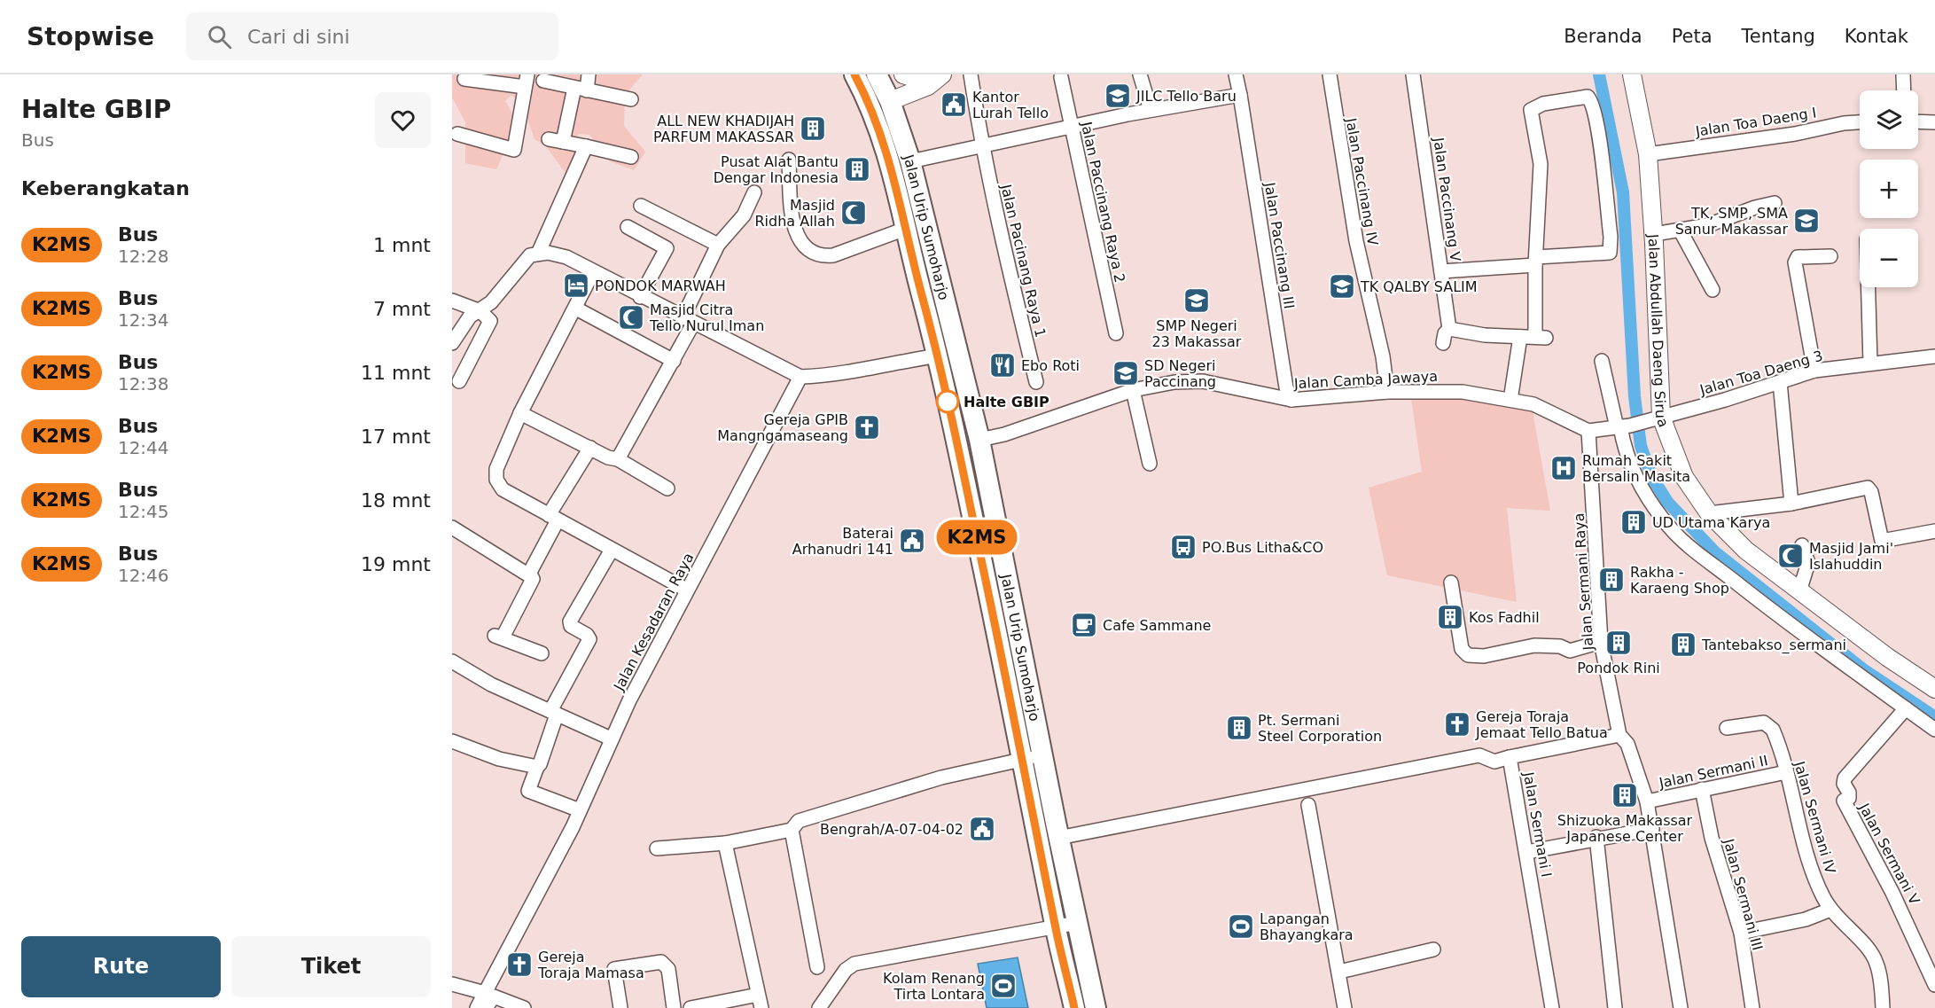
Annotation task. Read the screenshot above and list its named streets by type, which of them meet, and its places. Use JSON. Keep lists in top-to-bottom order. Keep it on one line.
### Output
{"streets":{"highway":["Jalan Urip Sumoharjo"],"main road":["Jalan Abdullah Daeng Sirua"],"street":["Jalan Toa Daeng I","Jalan Paccinang IV","Jalan Paccinang V","Jalan Paccinang Raya 2","Jalan Paccinang III","Jalan Pacinang Raya 1","Jalan Toa Daeng 3","Jalan Camba Jawaya","Jalan Sermani Raya","Jalan Kesadaran Raya","Jalan Sermani II","Jalan Sermani IV","Jalan Sermani I","Jalan Sermani V","Jalan Sermani III"]},"crossings":[["Jalan Toa Daeng I","Jalan Abdullah Daeng Sirua"],["Jalan Paccinang IV","Jalan Camba Jawaya"],["Jalan Urip Sumoharjo","Jalan Camba Jawaya"],["Jalan Paccinang III","Jalan Camba Jawaya"],["Jalan Abdullah Daeng Sirua","Jalan Toa Daeng 3"],["Jalan Camba Jawaya","Jalan Sermani Raya"],["Jalan Sermani Raya","Jalan Sermani II"],["Jalan Sermani Raya","Jalan Sermani I"],["Jalan Sermani II","Jalan Sermani IV"],["Jalan Sermani II","Jalan Sermani III"]],"places":{"school or university":["JILC Tello Baru","TK, SMP, SMA Sanur Makassar","TK QALBY SALIM","SMP Negeri 23 Makassar","SD Negeri Paccinang"],"public building":["Kantor Lurah Tello","Baterai Arhanudri 141","Bengrah/A-07-04-02"],"building":["ALL NEW KHADIJAH PARFUM MAKASSAR","Pusat Alat Bantu Dengar Indonesia","UD Utama Karya","Rakha - Karaeng Shop","Kos Fadhil","Pondok Rini","Tantebakso_sermani","Pt. Sermani Steel Corporation","Shizuoka Makassar Japanese Center"],"mosque":["Masjid Ridha Allah","Masjid Citra Tello Nurul Iman","Masjid Jami' Islahuddin"],"hotel":["PONDOK MARWAH"],"restaurant":["Ebo Roti"],"other":["Halte GBIP"],"church":["Gereja GPIB Mangngamaseang","Gereja Toraja Jemaat Tello Batua","Gereja Toraja Mamasa"],"hospital":["Rumah Sakit Bersalin Masita"],"bus stop":["PO.Bus Litha&CO"],"cafe":["Cafe Sammane"],"sports":["Lapangan Bhayangkara","Kolam Renang Tirta Lontara"]},"lines":["bus line K2MS"],"page":{"header":"Stopwise","search":"Cari di sini","nav":["Beranda","Peta","Tentang","Kontak"],"heading":[["Halte GBIP","Bus"],"Keberangkatan"],"on_map":"K2MS","map_buttons":["+","−"],"list":[{"mark":"K2MS","name":"Bus","note":"12:28","value":"1 mnt"},{"mark":"K2MS","name":"Bus","note":"12:34","value":"7 mnt"},{"mark":"K2MS","name":"Bus","note":"12:38","value":"11 mnt"},{"mark":"K2MS","name":"Bus","note":"12:44","value":"17 mnt"},{"mark":"K2MS","name":"Bus","note":"12:45","value":"18 mnt"},{"mark":"K2MS","name":"Bus","note":"12:46","value":"19 mnt"}],"buttons":["Rute","Tiket"]}}
